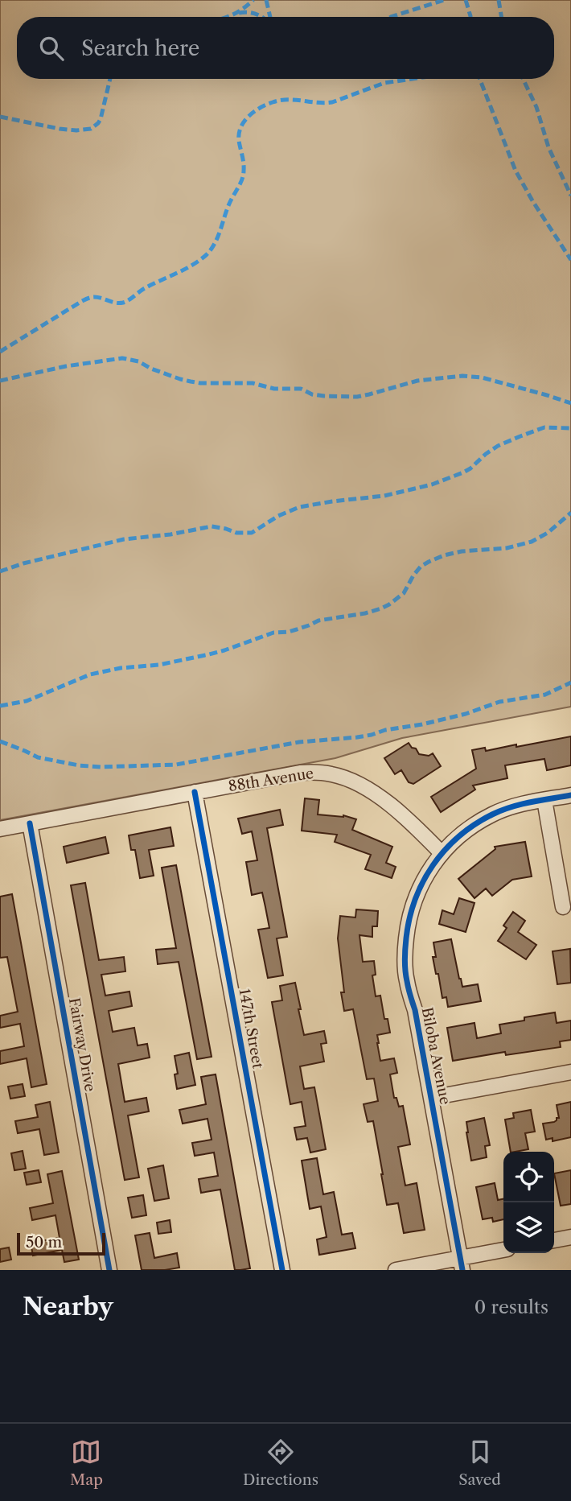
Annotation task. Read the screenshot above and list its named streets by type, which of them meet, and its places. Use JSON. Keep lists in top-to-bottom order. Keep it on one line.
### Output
{"streets":{"street":["88th Avenue","147th Street","Fairway Drive","Biloba Avenue"]},"crossings":[["88th Avenue","147th Street"],["88th Avenue","Fairway Drive"],["88th Avenue","Biloba Avenue"]],"scale_bar":"50 m","page":{"search":"Search here","scale":"50 m","heading":["Nearby","0 results"],"nav":["Map","Directions","Saved"]}}
